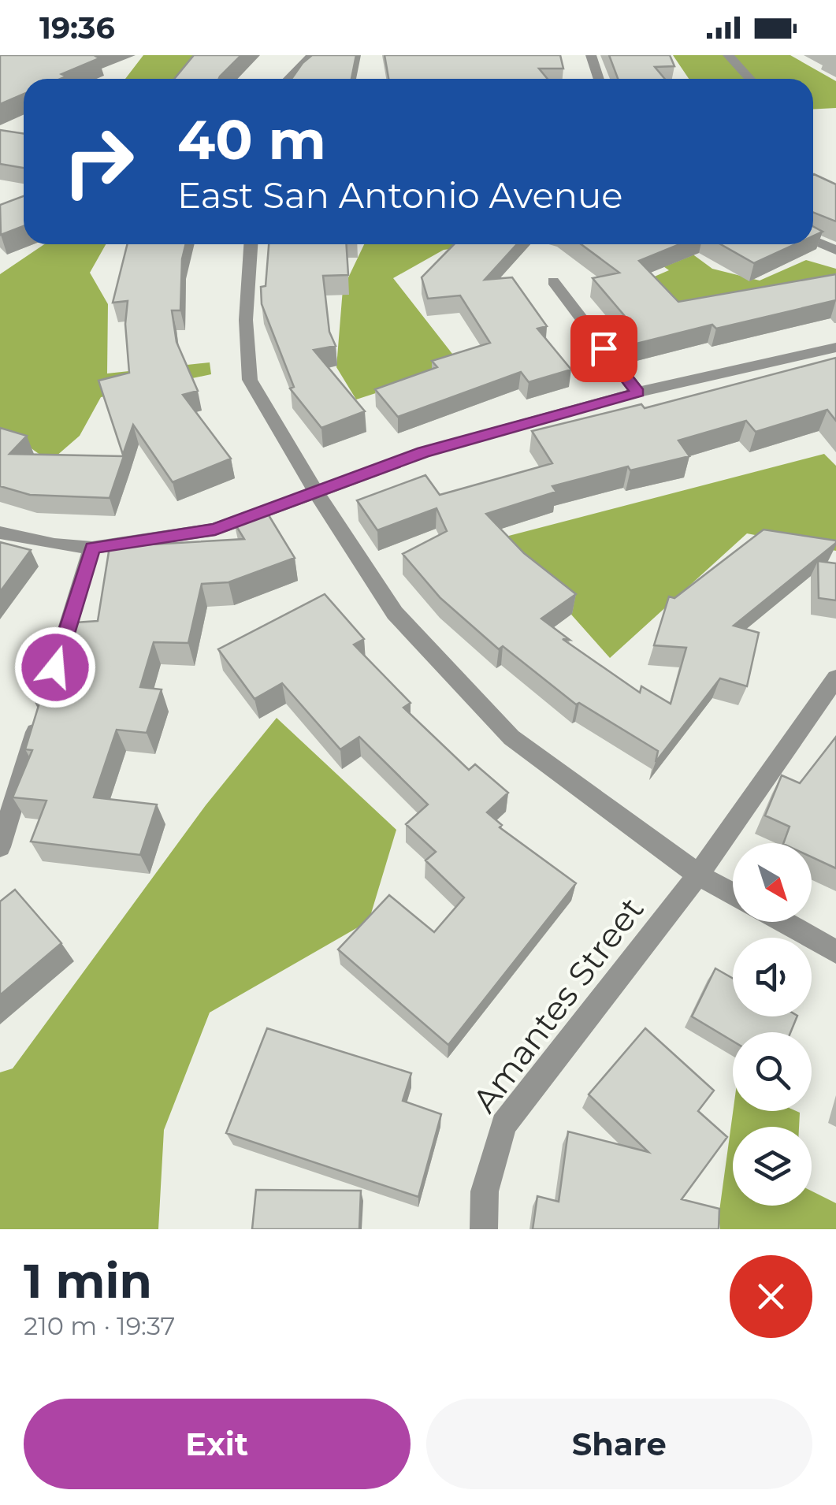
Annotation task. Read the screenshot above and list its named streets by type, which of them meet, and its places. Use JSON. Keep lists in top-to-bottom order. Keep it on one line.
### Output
{"streets":{"street":["Amantes Street"]},"north":"bottom right","page":{"status":"19:36","turn":["40 m","East San Antonio Avenue"],"heading":["1 min","210 m · 19:37"],"buttons":["Exit","Share"]}}
